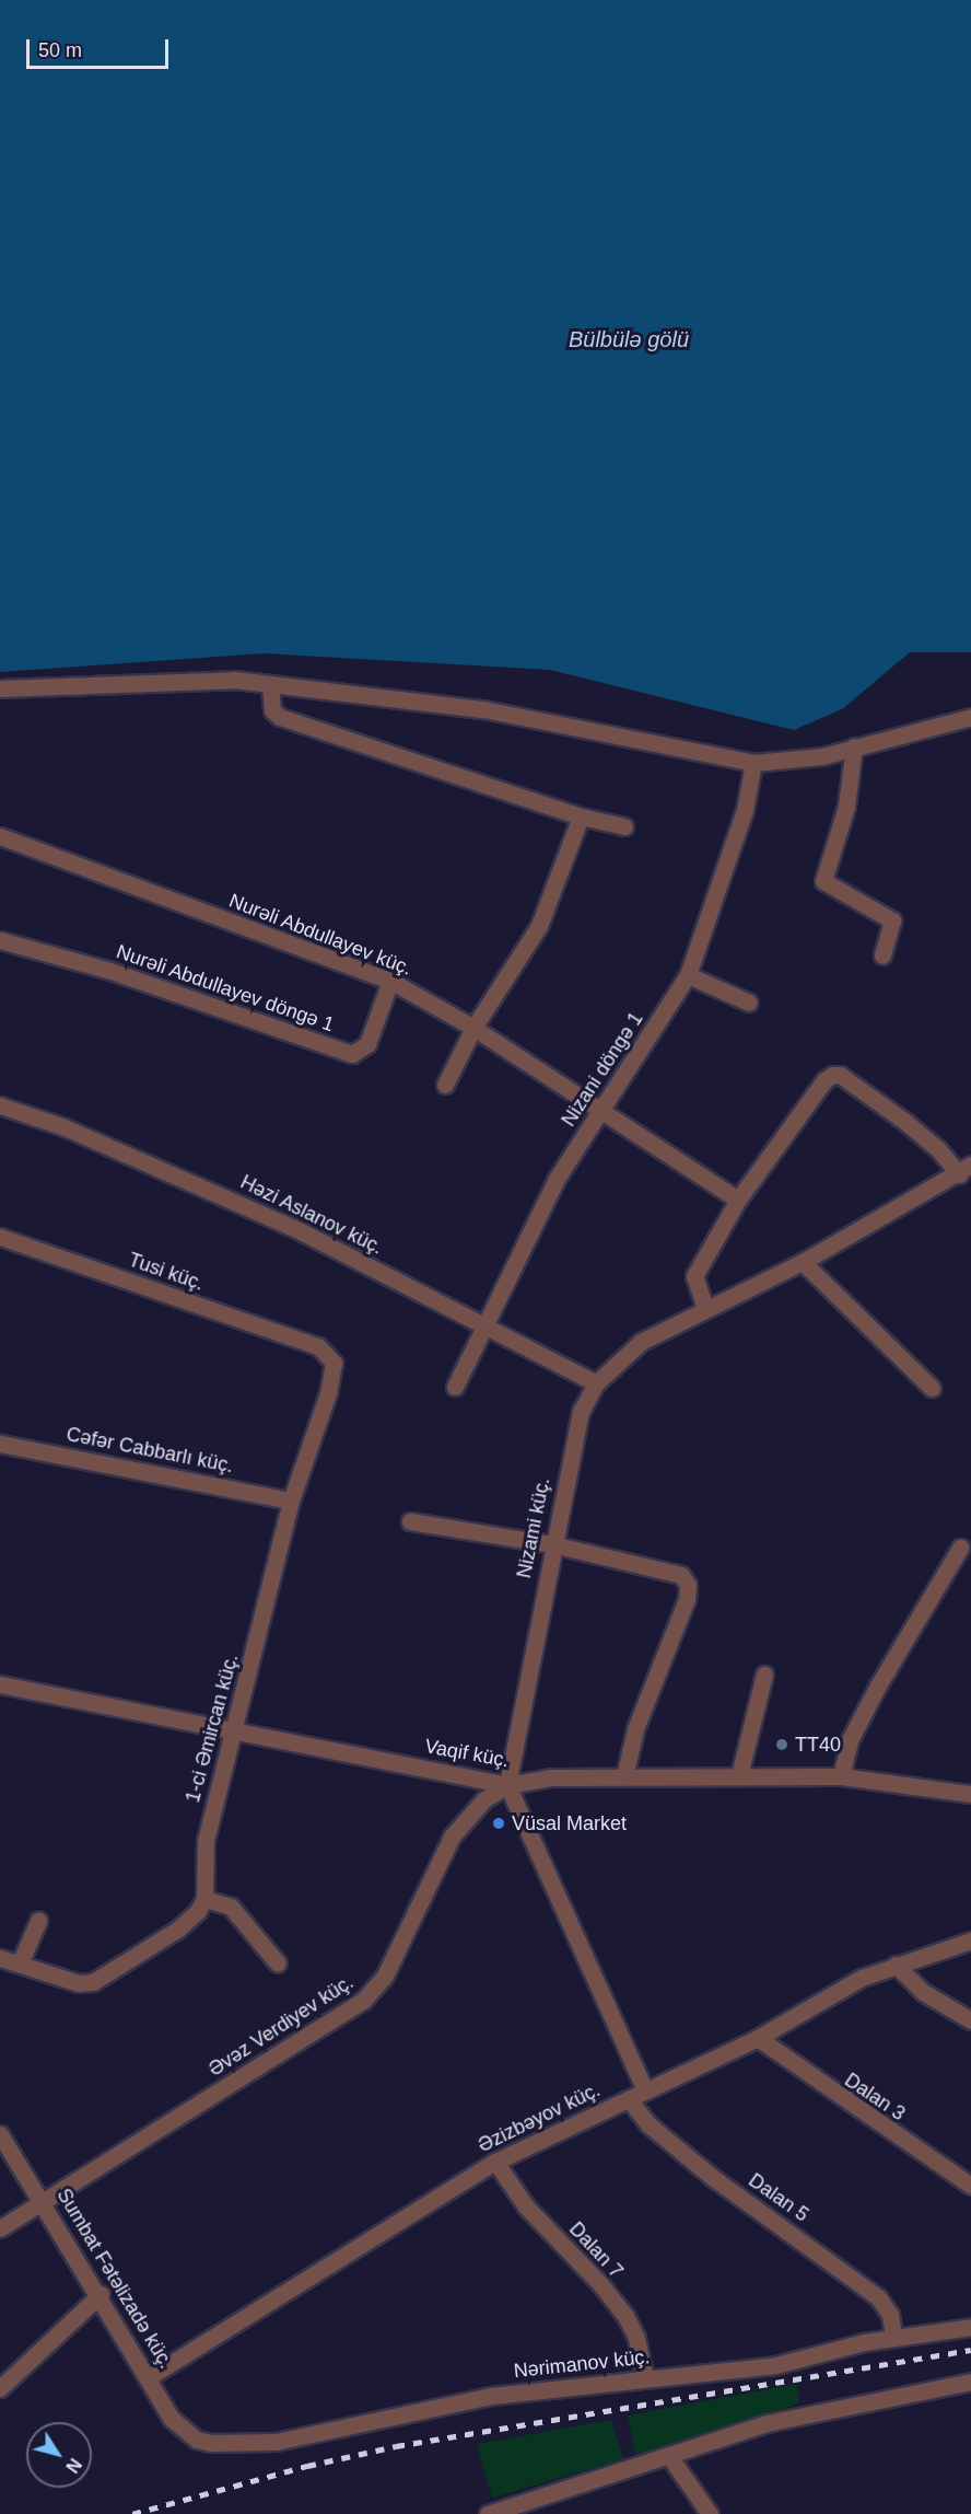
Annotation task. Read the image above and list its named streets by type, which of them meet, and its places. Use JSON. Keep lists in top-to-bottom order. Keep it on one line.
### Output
{"streets":{"street":["Nurəli Abdullayev küç.","Nurəli Abdullayev döngə 1","Nizani döngə 1","Həzi Aslanov küç.","Tusi küç.","Cəfər Cabbarlı küç.","Nizami küç.","1-ci Əmircan küç.","Vaqif küç.","Əvəz Verdiyev küç.","Dalan 3","Əzizbəyov küç.","Dalan 5","Dalan 7","Sumbat Fətəlizadə küç.","Nərimanov küç."]},"crossings":[["Nurəli Abdullayev küç.","Nurəli Abdullayev döngə 1"],["Nurəli Abdullayev küç.","Nizani döngə 1"],["Nizani döngə 1","Həzi Aslanov küç."],["Həzi Aslanov küç.","Nizami küç."],["Tusi küç.","1-ci Əmircan küç."],["Cəfər Cabbarlı küç.","1-ci Əmircan küç."],["Nizami küç.","Vaqif küç."],["Nizami küç.","Əvəz Verdiyev küç."],["1-ci Əmircan küç.","Vaqif küç."],["Vaqif küç.","Əvəz Verdiyev küç."],["Əvəz Verdiyev küç.","Sumbat Fətəlizadə küç."],["Dalan 3","Əzizbəyov küç."],["Əzizbəyov küç.","Dalan 5"],["Əzizbəyov küç.","Dalan 7"],["Əzizbəyov küç.","Sumbat Fətəlizadə küç."],["Dalan 5","Nərimanov küç."],["Dalan 7","Nərimanov küç."],["Sumbat Fətəlizadə küç.","Nərimanov küç."]],"water":["Bülbülə gölü"],"places":["TT40","Vüsal Market"],"scale_bar":"50 m","north":"bottom right"}
